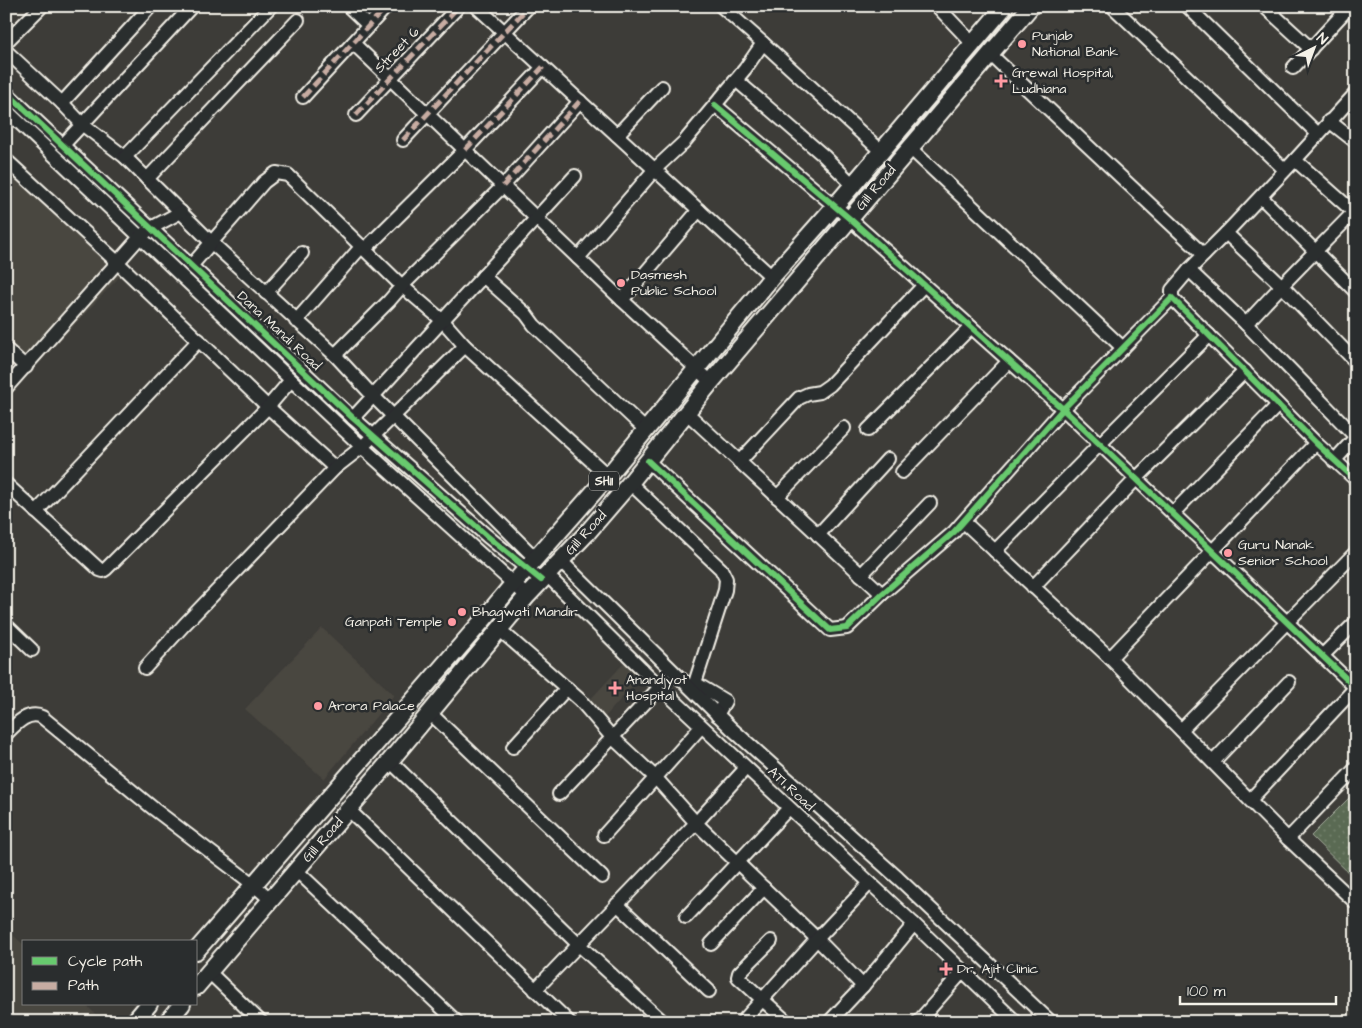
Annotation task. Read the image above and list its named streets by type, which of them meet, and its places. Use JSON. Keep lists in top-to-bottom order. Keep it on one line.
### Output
{"streets":{"main road":["Gill Road","SH11"],"street":["Street 6","Dana Mandi Road","ATI Road"]},"crossings":[["Gill Road","Dana Mandi Road"],["Gill Road","ATI Road"],["Dana Mandi Road","ATI Road"]],"places":{"other":["Punjab National Bank","Dasmesh Public School","Guru Nanak Senior School","Bhagwati Mandir","Ganpati Temple","Arora Palace"],"health":["Grewal Hospital, Ludhiana","Anandjyot Hospital","Dr. Ajit Clinic"]},"legend":["Cycle path","Path"],"scale_bar":"100 m","north":"top right"}
